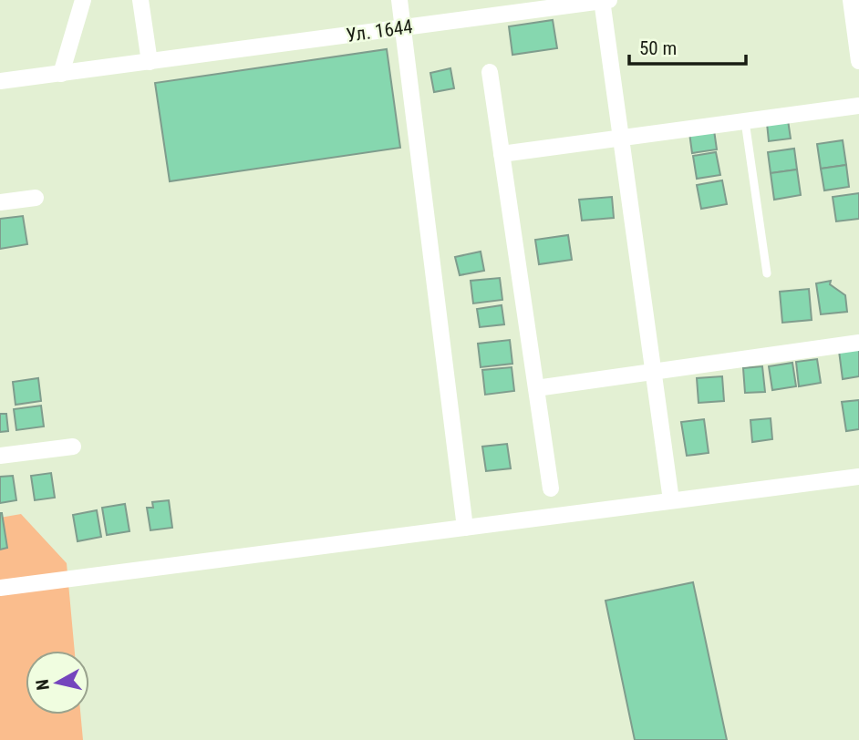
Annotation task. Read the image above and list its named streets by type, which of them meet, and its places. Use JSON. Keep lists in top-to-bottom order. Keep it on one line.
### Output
{"streets":{"street":["Ул. 1644"]},"scale_bar":"50 m","north":"left"}
